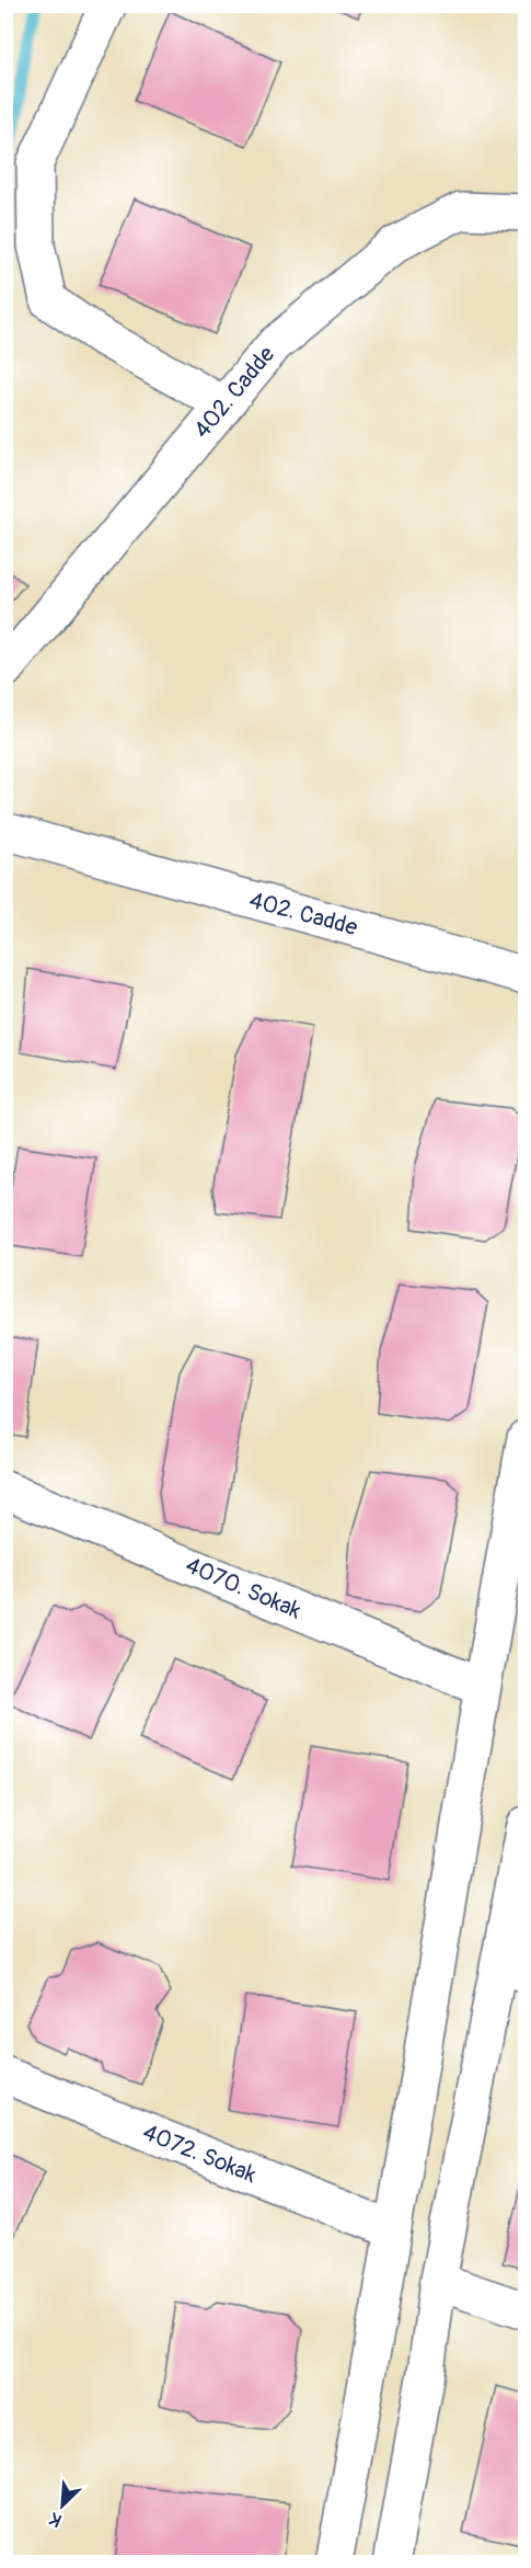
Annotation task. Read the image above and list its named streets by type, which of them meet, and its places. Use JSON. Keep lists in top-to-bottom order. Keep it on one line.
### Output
{"streets":{"street":["402. Cadde","4070. Sokak","4072. Sokak"]},"north":"bottom left"}
